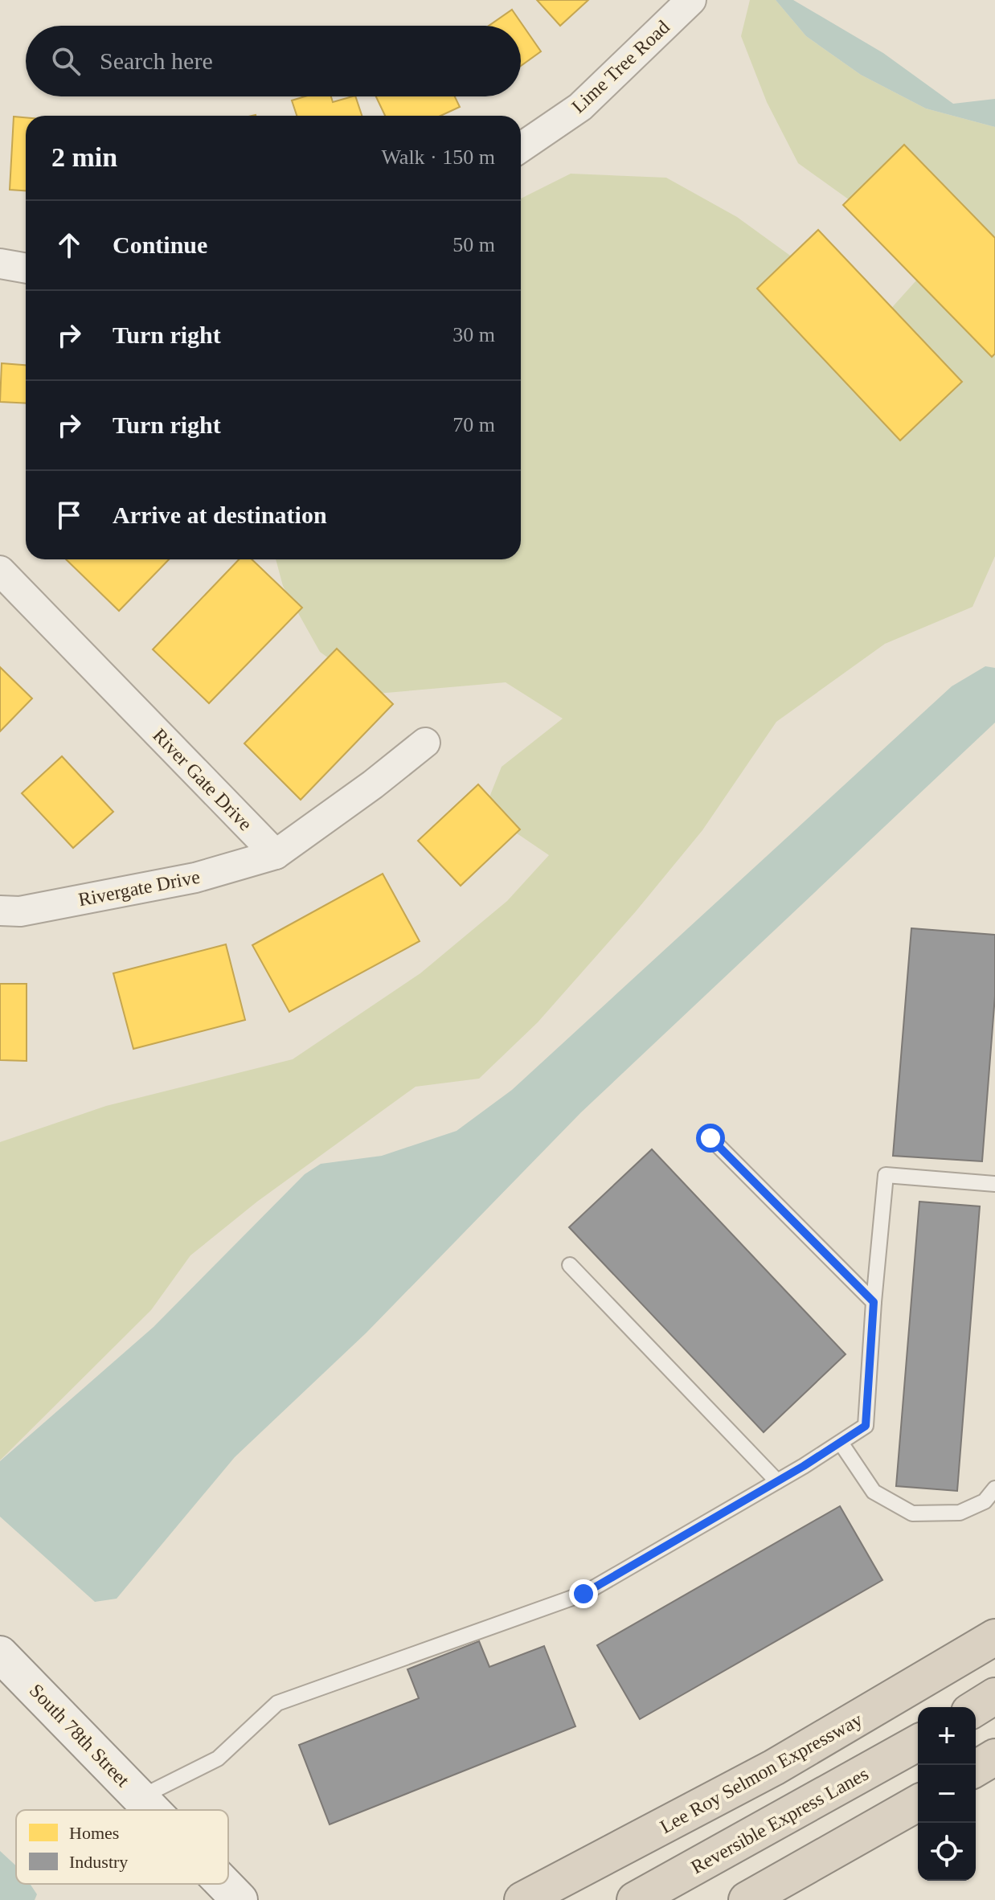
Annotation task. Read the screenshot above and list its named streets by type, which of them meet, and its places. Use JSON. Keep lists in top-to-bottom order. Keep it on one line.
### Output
{"streets":{"highway":["Lee Roy Selmon Expressway","Reversible Express Lanes"],"street":["Lime Tree Road","River Gate Drive","Rivergate Drive","South 78th Street"]},"crossings":[["River Gate Drive","Rivergate Drive"]],"legend":["Homes","Industry"],"page":{"search":"Search here","heading":["2 min","Walk · 150 m"],"list":[["Continue","50 m"],["Turn right","30 m"],["Turn right","70 m"],"Arrive at destination"],"map_buttons":["+","−"]}}
